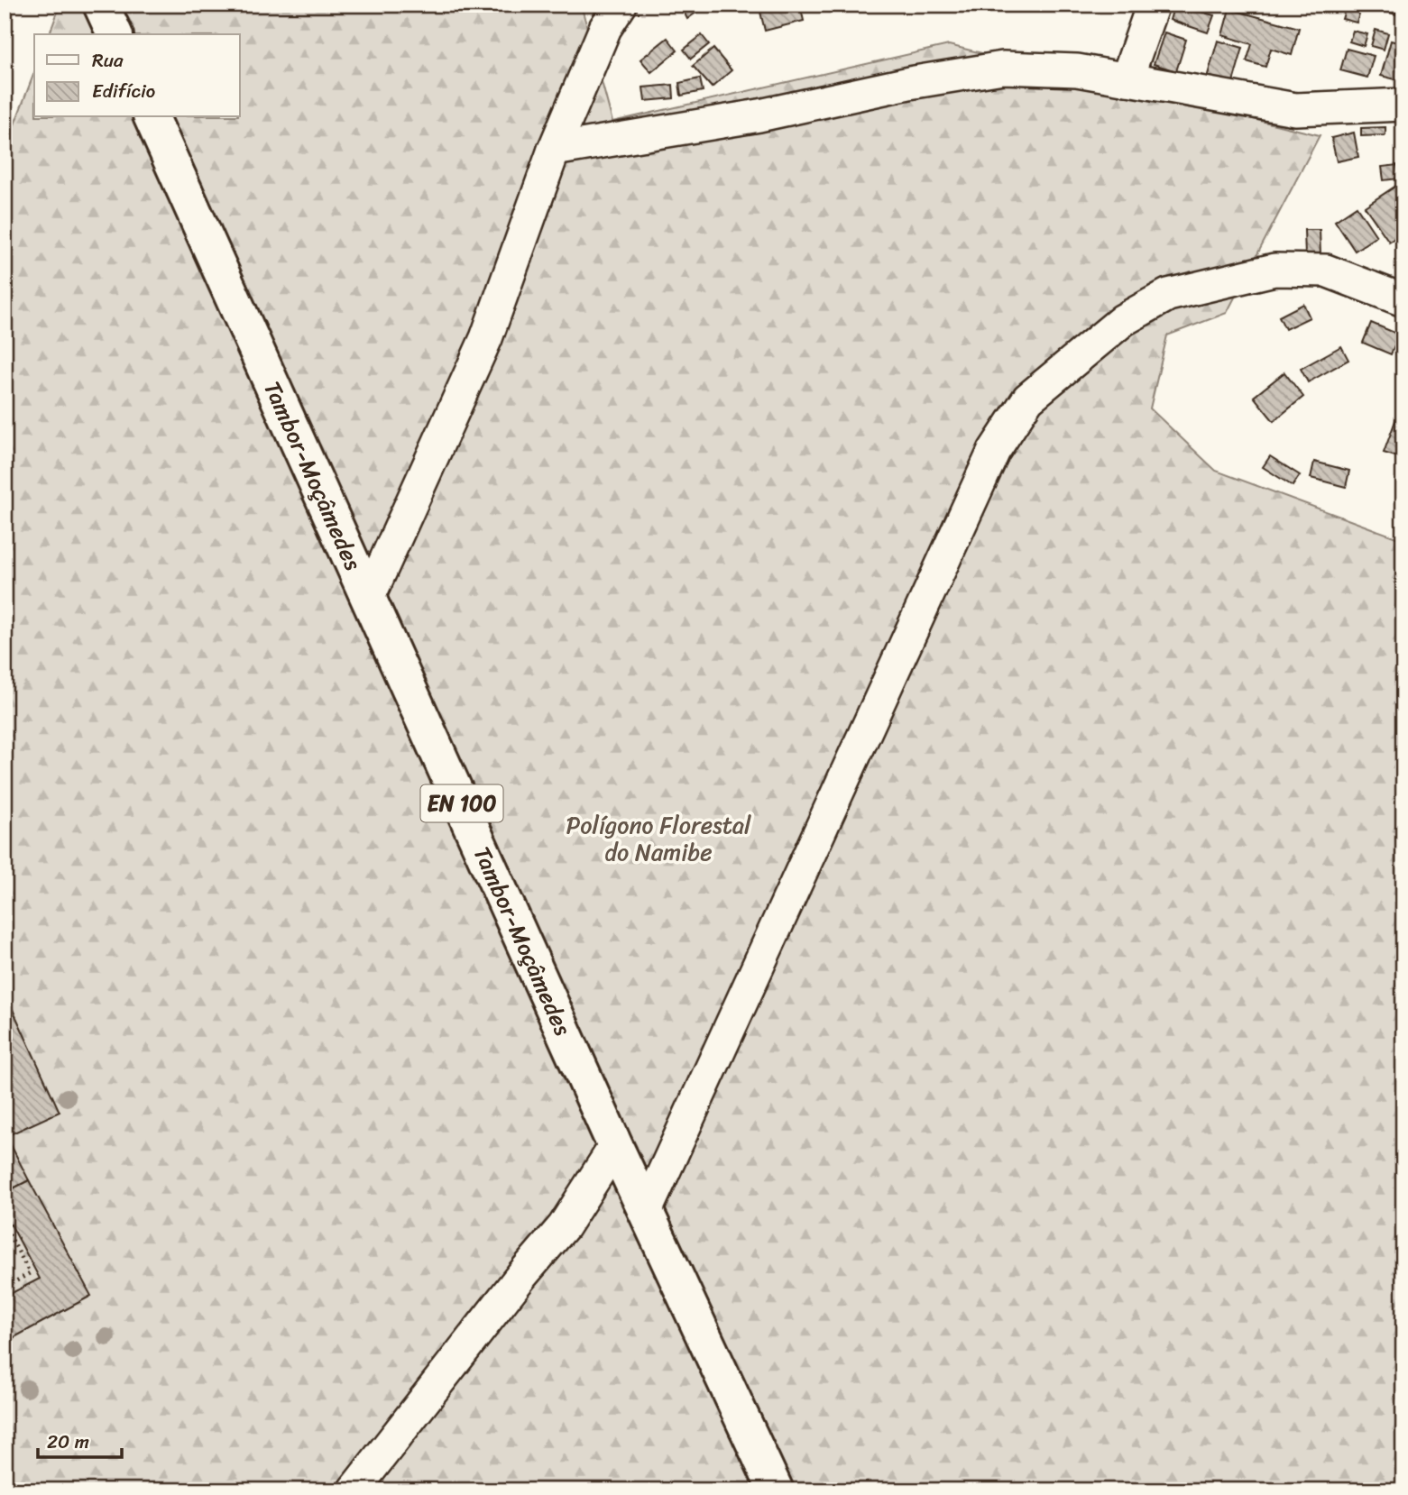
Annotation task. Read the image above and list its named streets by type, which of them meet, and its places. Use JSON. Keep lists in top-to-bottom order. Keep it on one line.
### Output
{"streets":{"main road":["Tambor-Moçâmedes","EN 100"]},"parks":["Polígono Florestal do Namibe"],"legend":["Rua","Edifício"],"scale_bar":"20 m"}
